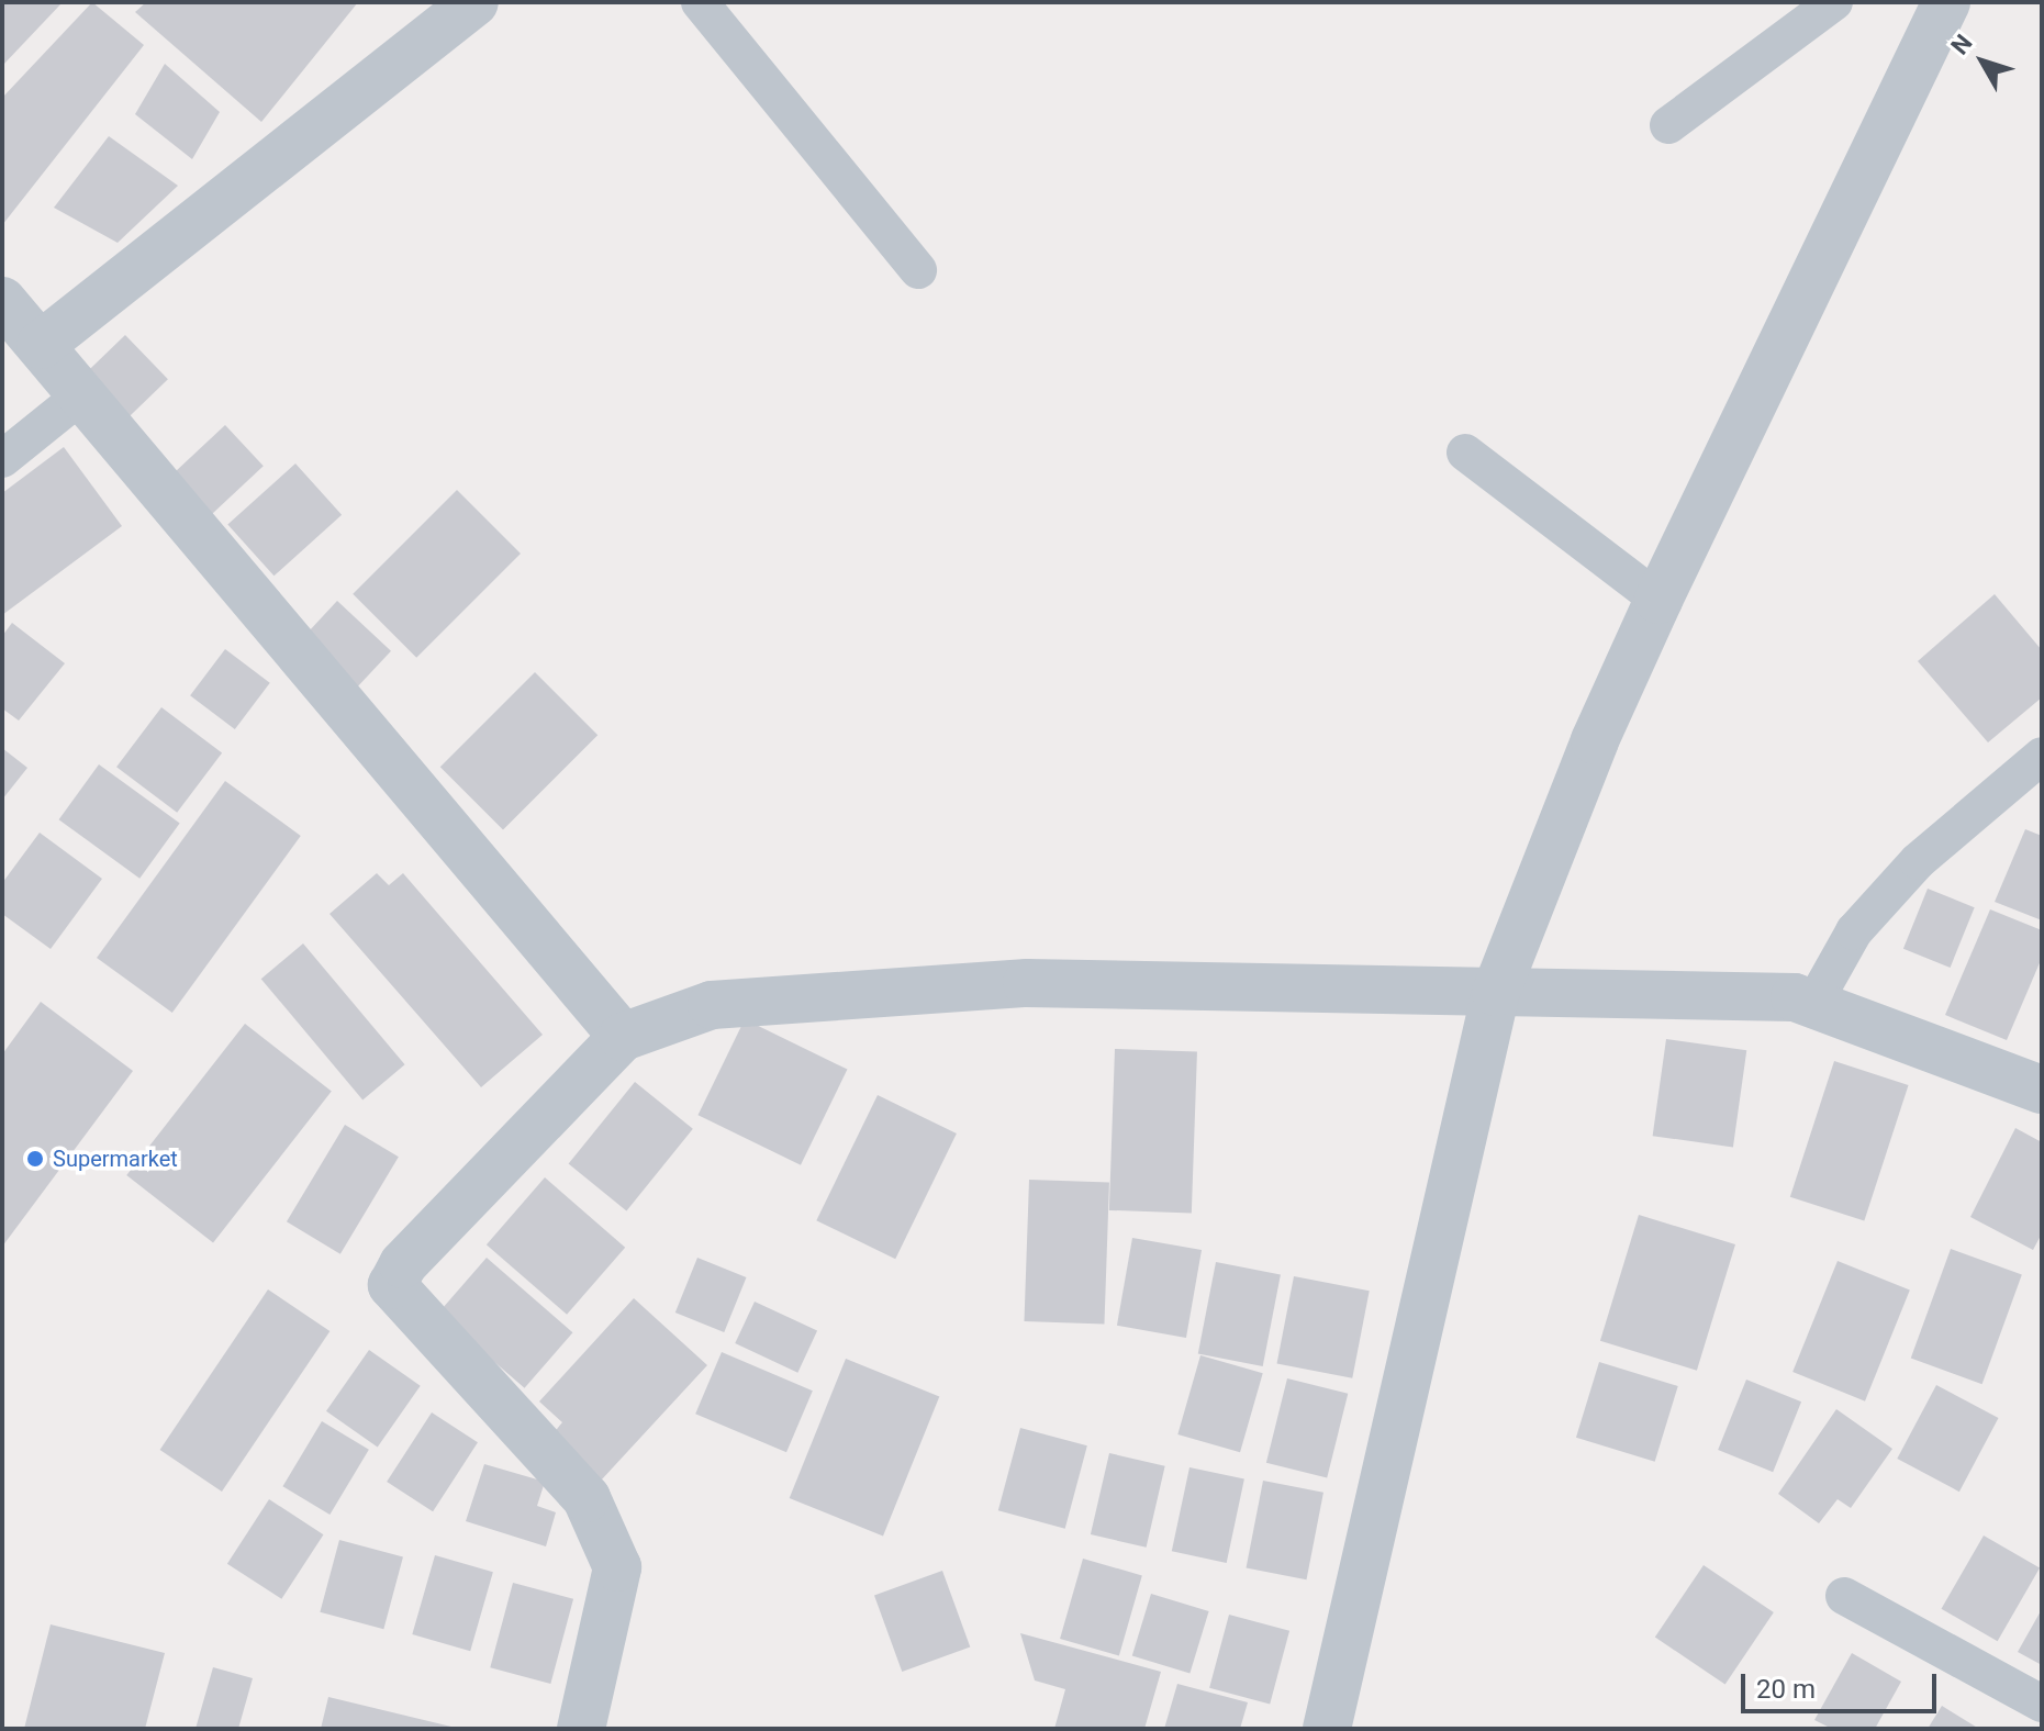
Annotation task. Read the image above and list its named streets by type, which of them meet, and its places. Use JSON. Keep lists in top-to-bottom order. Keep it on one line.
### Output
{"places":["Supermarket"],"scale_bar":"20 m","north":"top left"}
